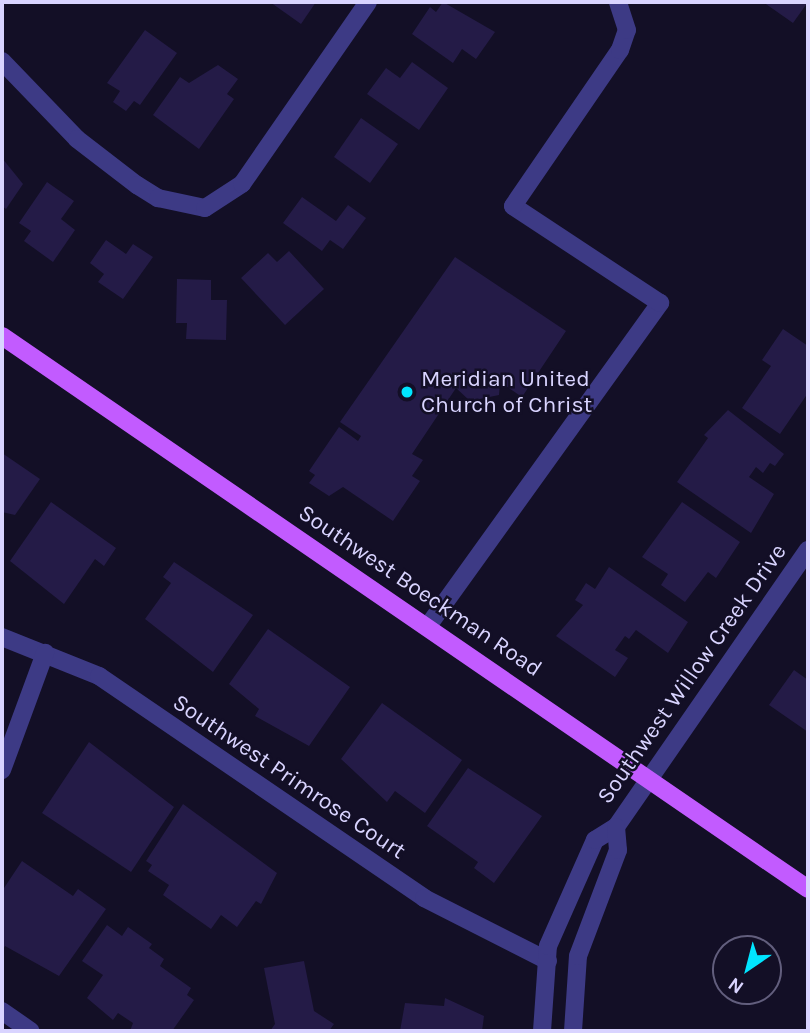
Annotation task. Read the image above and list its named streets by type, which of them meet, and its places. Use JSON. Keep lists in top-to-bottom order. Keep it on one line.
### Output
{"streets":{"main road":["Southwest Boeckman Road"],"street":["Southwest Willow Creek Drive","Southwest Primrose Court"]},"crossings":[["Southwest Boeckman Road","Southwest Willow Creek Drive"],["Southwest Willow Creek Drive","Southwest Primrose Court"]],"places":["Meridian United Church of Christ"],"north":"bottom left"}
